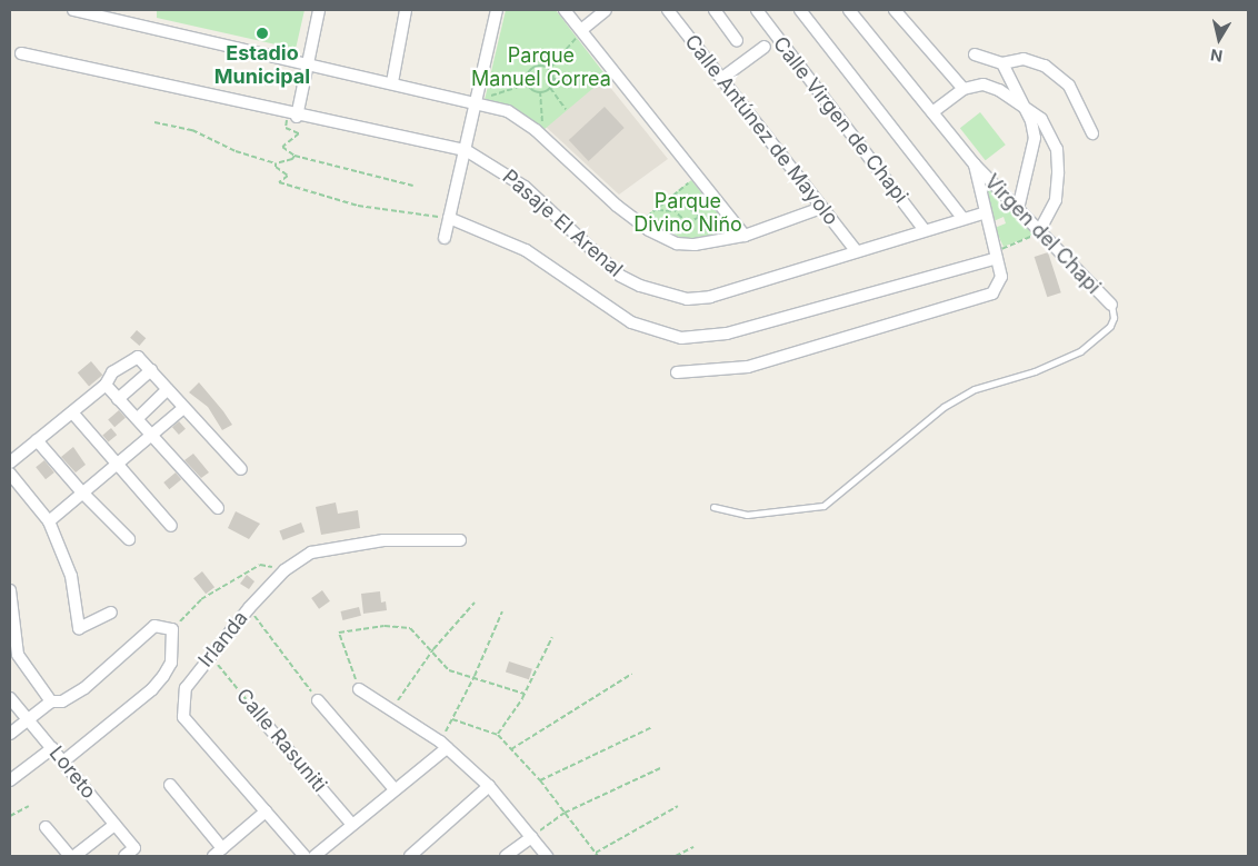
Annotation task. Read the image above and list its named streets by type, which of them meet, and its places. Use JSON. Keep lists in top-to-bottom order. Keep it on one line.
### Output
{"streets":{"street":["Calle Virgen de Chapi","Calle Antúnez de Mayolo","Pasaje El Arenal","Virgen del Chapi","Irlanda","Calle Rasuniti","Loreto"]},"crossings":[["Calle Virgen de Chapi","Pasaje El Arenal"],["Calle Antúnez de Mayolo","Pasaje El Arenal"],["Irlanda","Calle Rasuniti"]],"parks":["Parque Manuel Correa","Parque Divino Niño"],"places":["Estadio Municipal"],"north":"bottom"}
